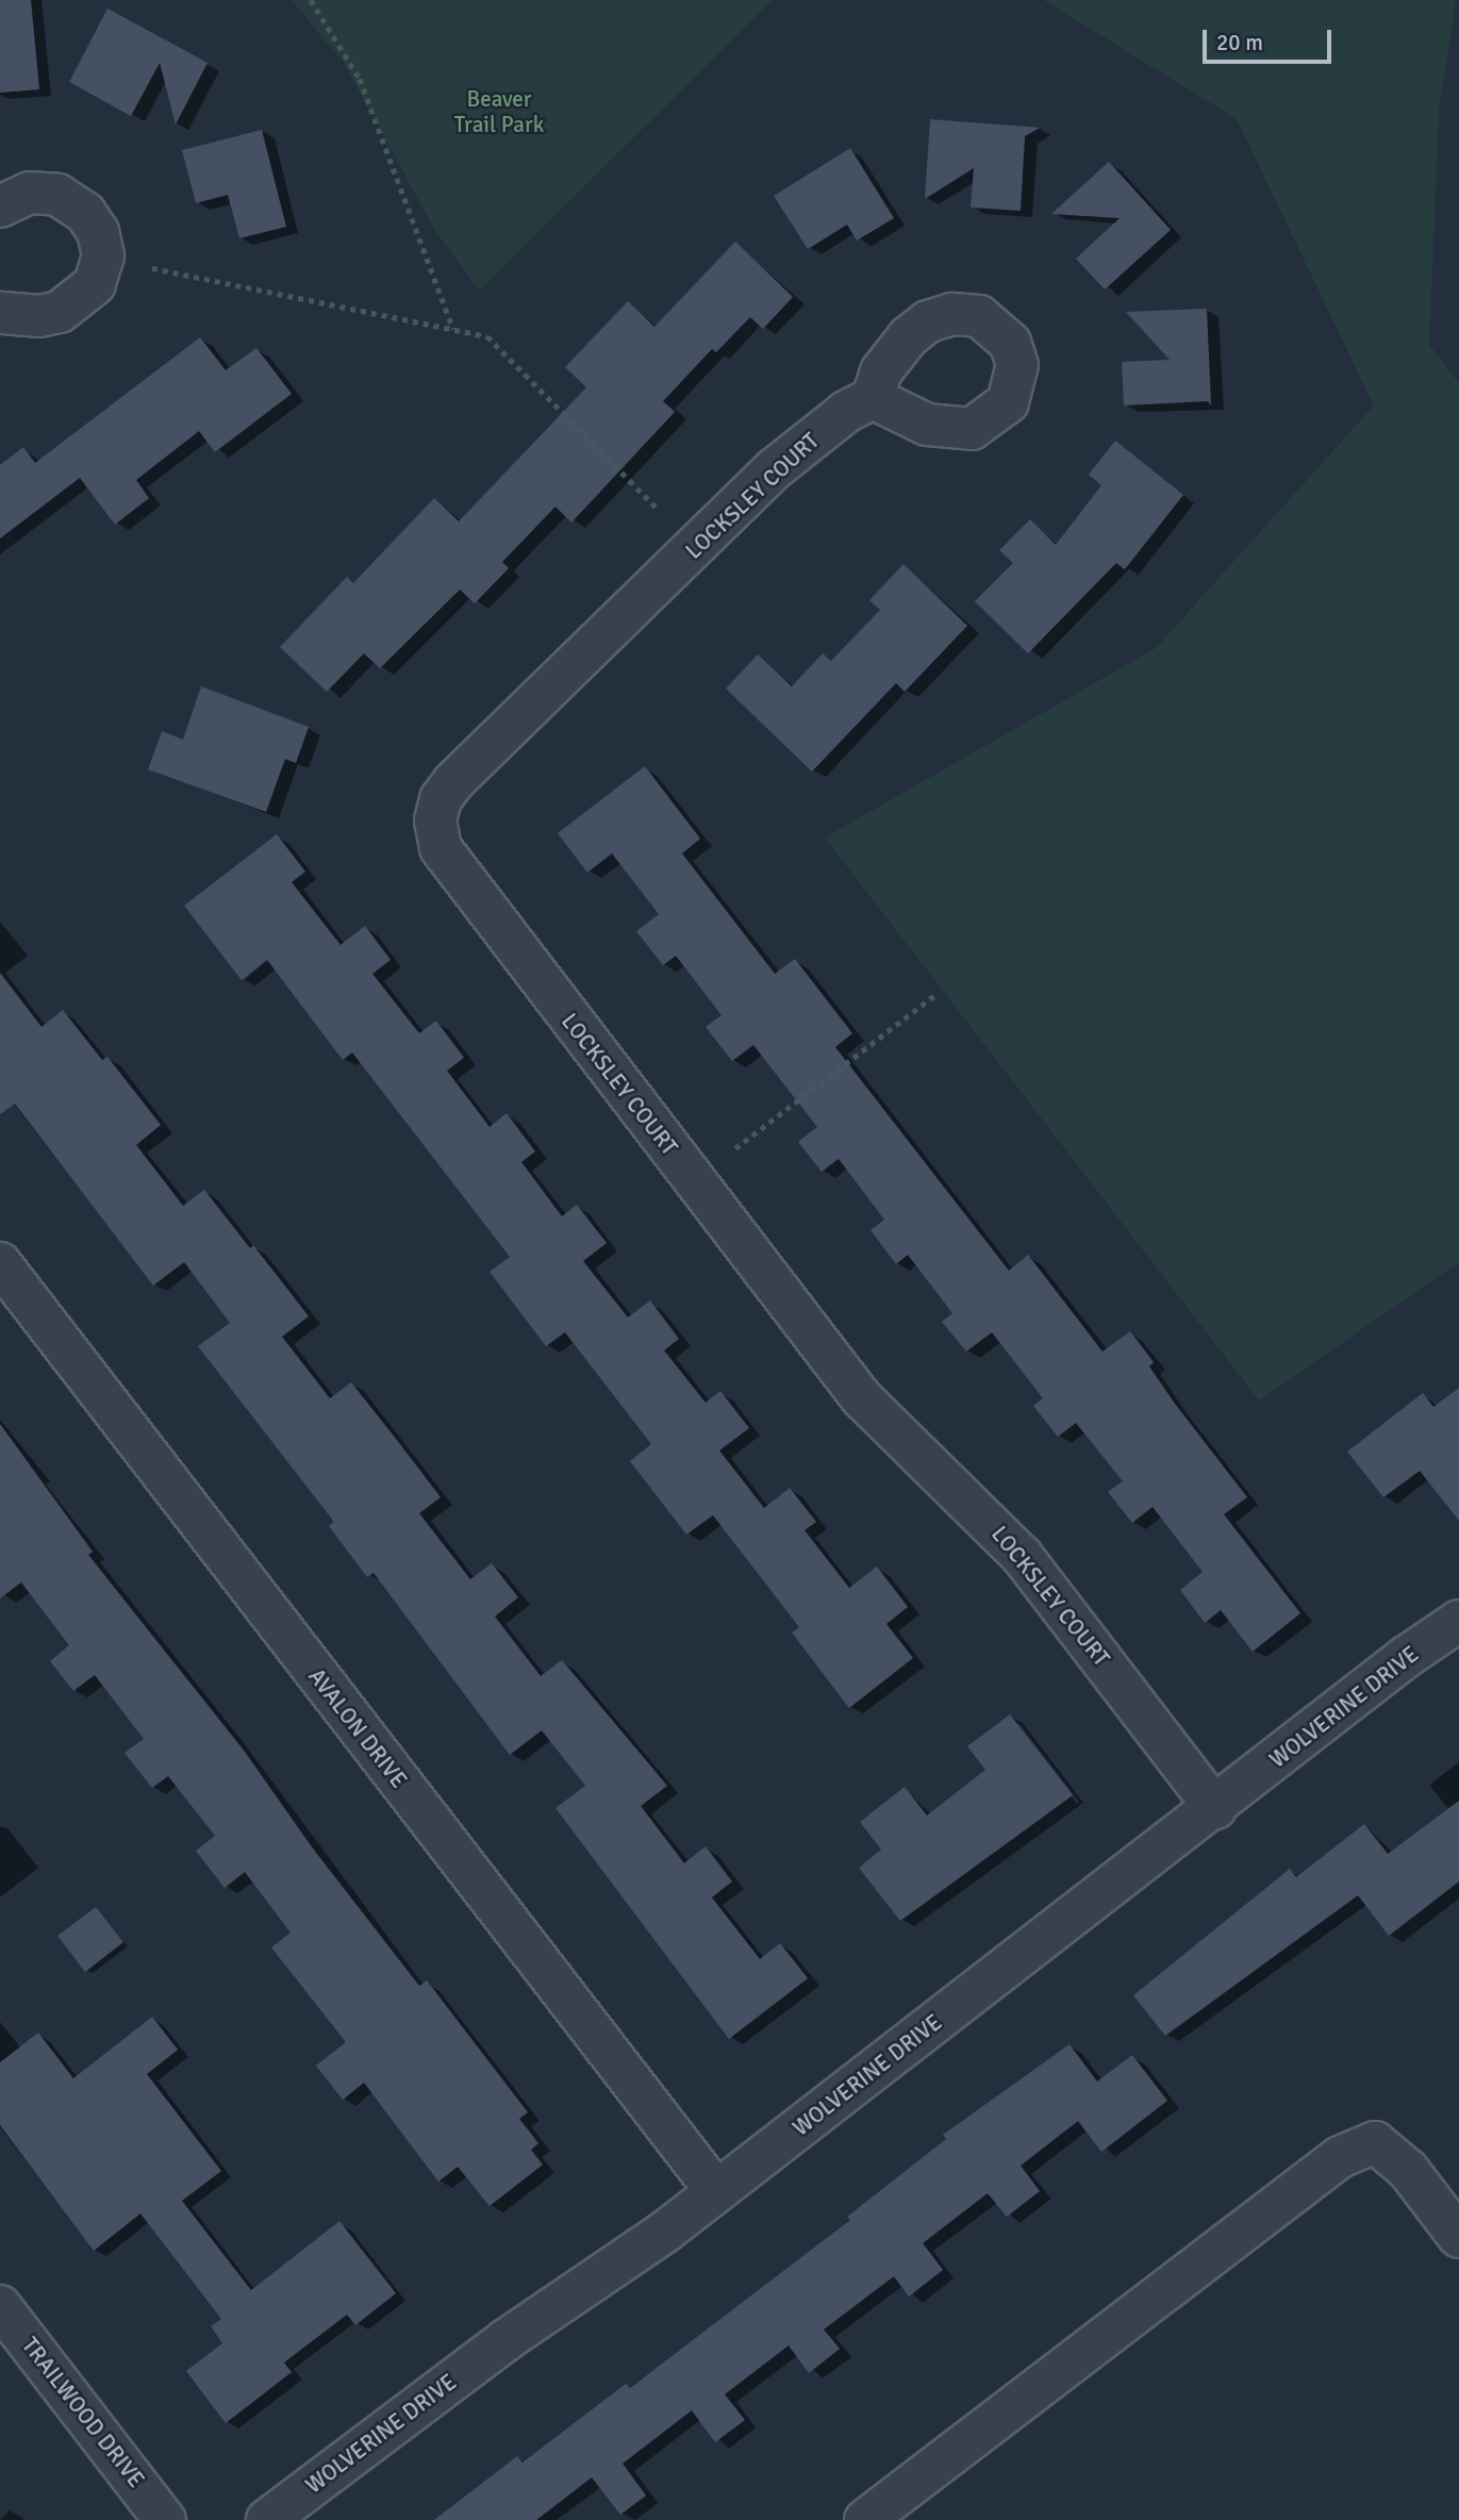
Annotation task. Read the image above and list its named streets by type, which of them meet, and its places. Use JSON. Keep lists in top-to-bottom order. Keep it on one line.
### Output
{"streets":{"street":["LOCKSLEY COURT","WOLVERINE DRIVE","AVALON DRIVE","TRAILWOOD DRIVE"]},"crossings":[["LOCKSLEY COURT","WOLVERINE DRIVE"],["WOLVERINE DRIVE","AVALON DRIVE"]],"parks":["Beaver Trail Park"],"scale_bar":"20 m"}
